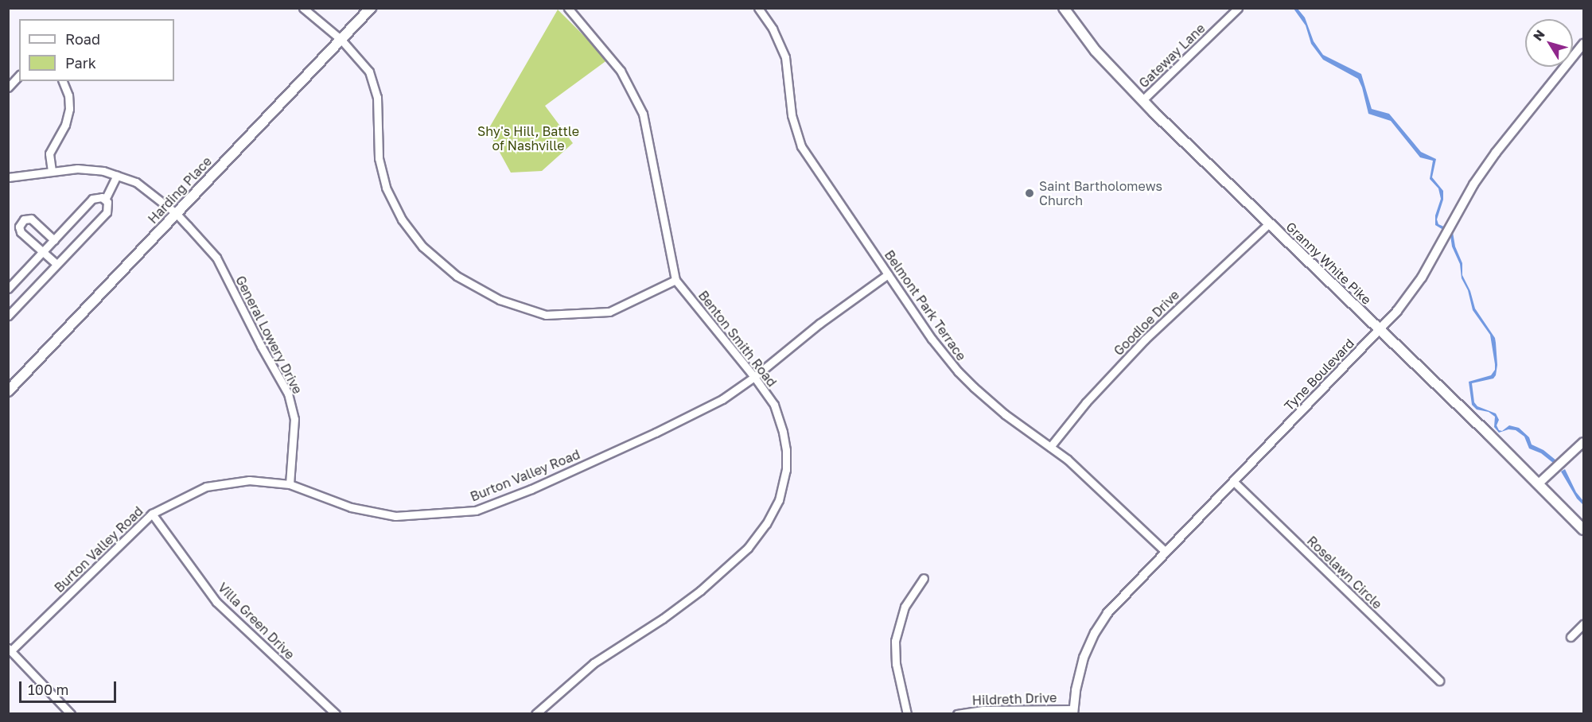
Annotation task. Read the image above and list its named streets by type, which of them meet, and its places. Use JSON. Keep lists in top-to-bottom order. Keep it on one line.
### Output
{"streets":{"main road":["Harding Place","Granny White Pike"],"street":["Gateway Lane","Belmont Park Terrace","Goodloe Drive","General Lowery Drive","Benton Smith Road","Tyne Boulevard","Burton Valley Road","Roselawn Circle","Villa Green Drive","Hildreth Drive"]},"crossings":[["Gateway Lane","Granny White Pike"],["Harding Place","General Lowery Drive"],["Granny White Pike","Goodloe Drive"],["Granny White Pike","Tyne Boulevard"],["Belmont Park Terrace","Goodloe Drive"],["Belmont Park Terrace","Tyne Boulevard"],["Belmont Park Terrace","Burton Valley Road"],["General Lowery Drive","Burton Valley Road"],["Benton Smith Road","Burton Valley Road"],["Tyne Boulevard","Roselawn Circle"],["Tyne Boulevard","Hildreth Drive"],["Burton Valley Road","Villa Green Drive"]],"parks":["Shy's Hill, Battle of Nashville"],"places":["Saint Bartholomews Church"],"legend":["Road","Park"],"scale_bar":"100 m","north":"top left"}
